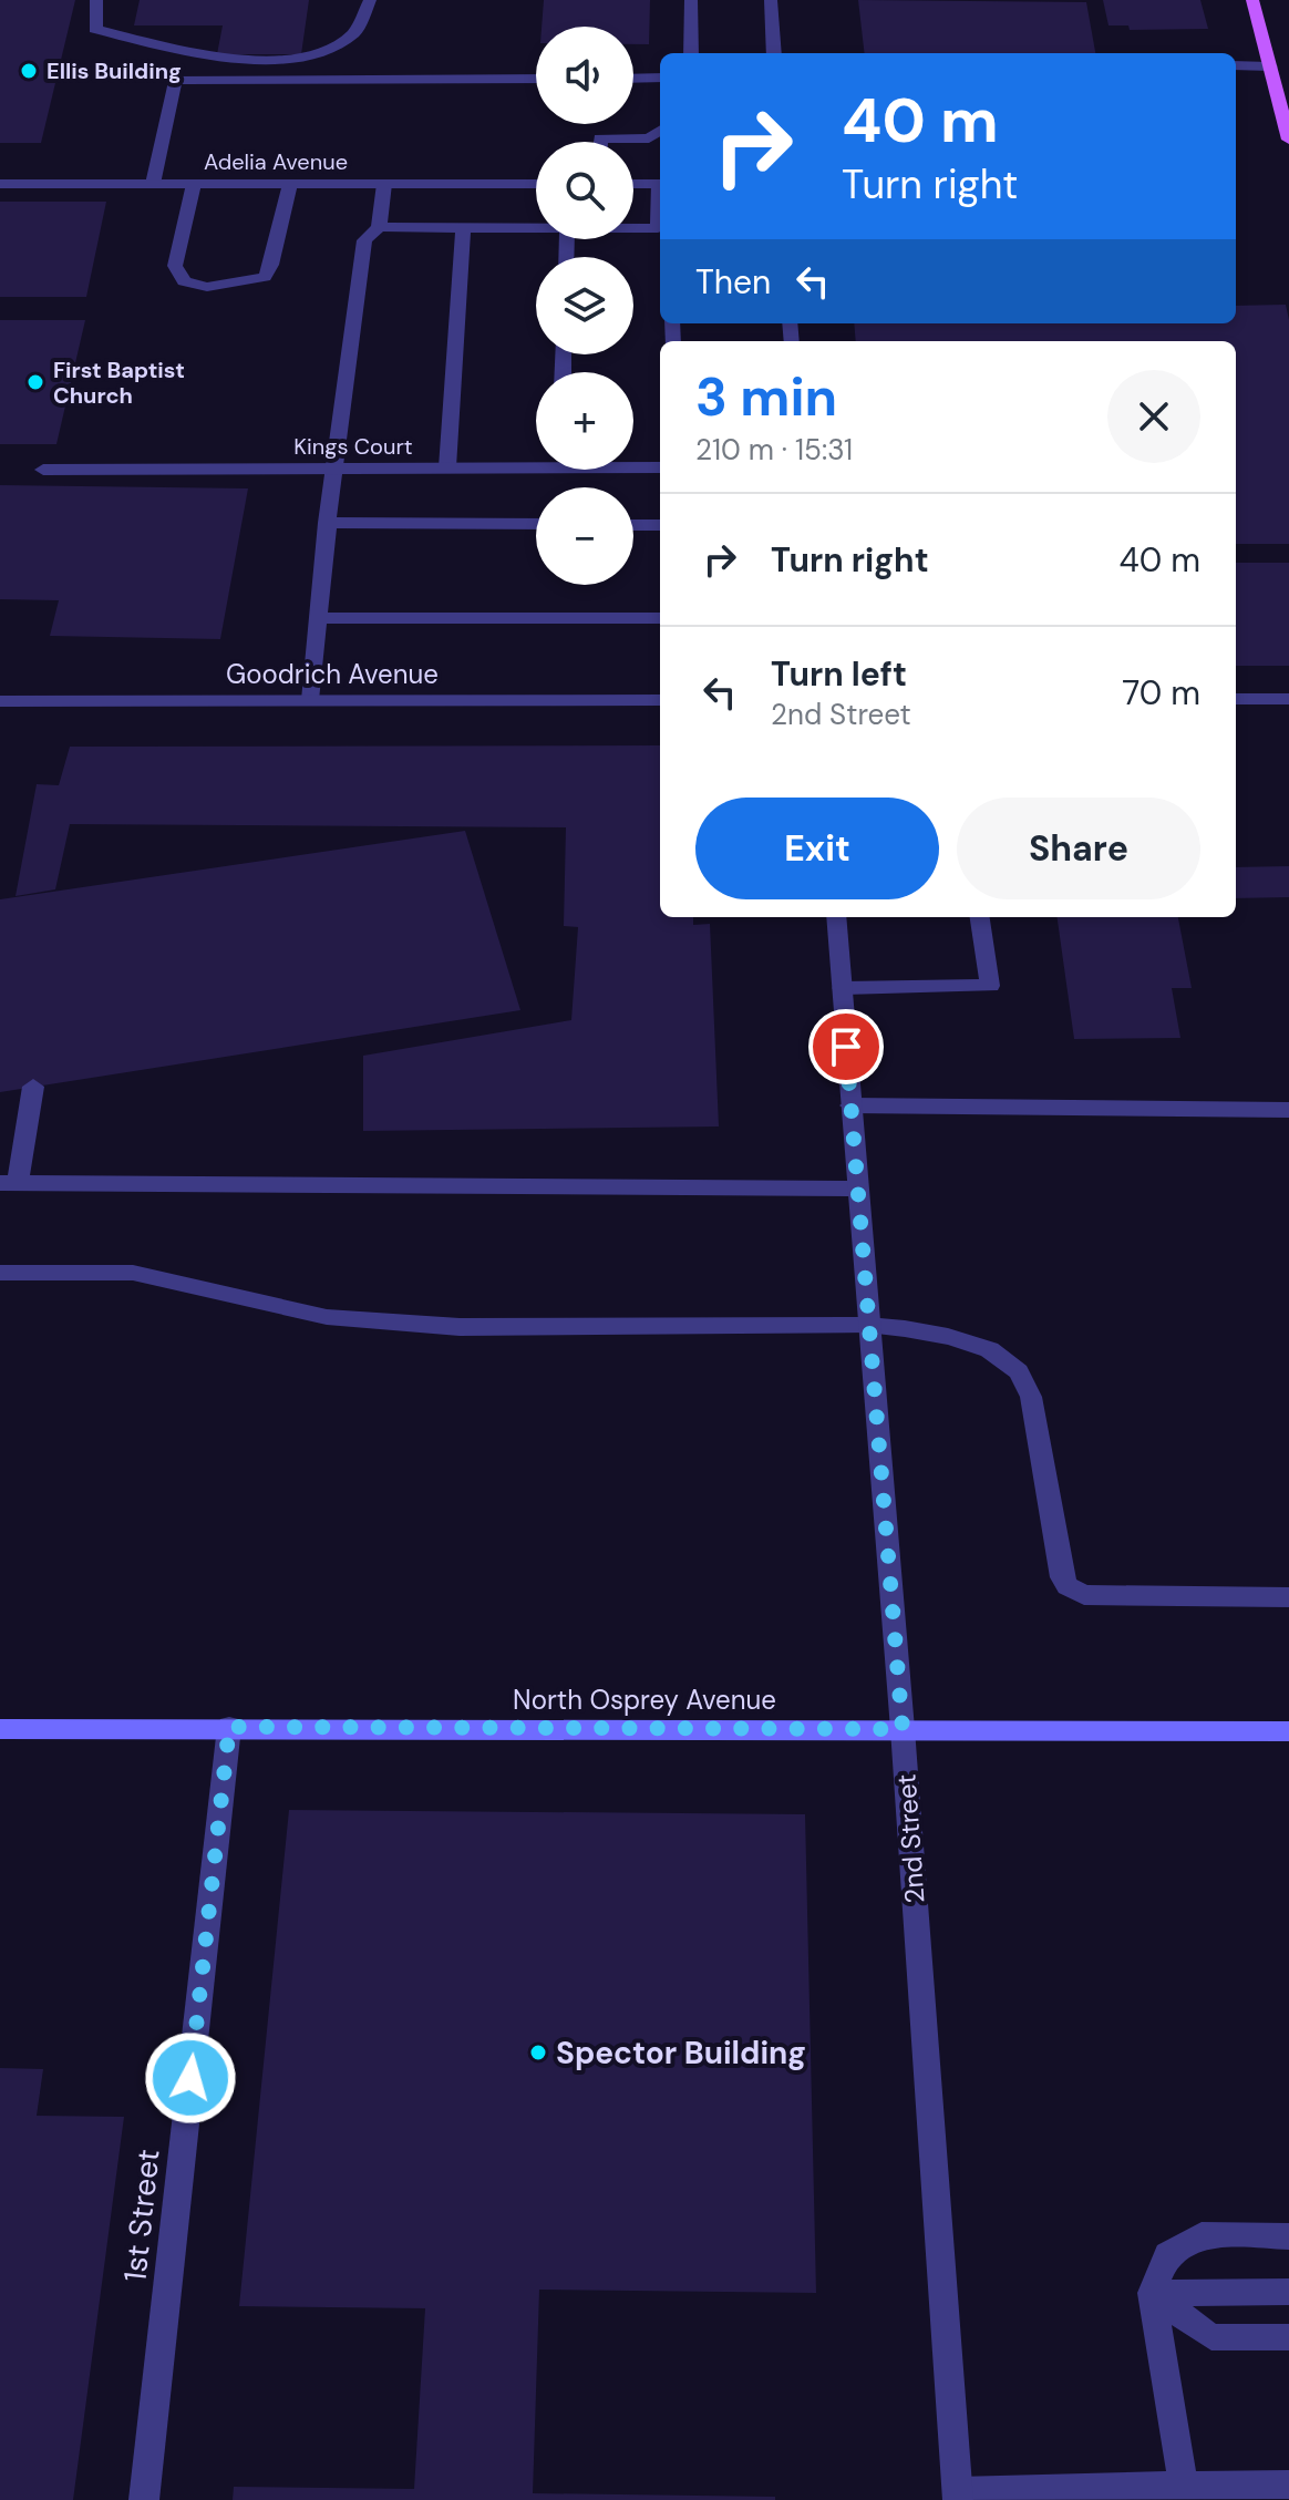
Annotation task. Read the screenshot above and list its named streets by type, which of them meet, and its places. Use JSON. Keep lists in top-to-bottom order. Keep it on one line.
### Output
{"streets":{"street":["Adelia Avenue","Kings Court","Goodrich Avenue","North Osprey Avenue","2nd Street","1st Street"]},"crossings":[["North Osprey Avenue","2nd Street"],["North Osprey Avenue","1st Street"]],"places":["Ellis Building","First Baptist Church","Spector Building"],"page":{"map_buttons":["+","−"],"turn":["40 m","Turn right"],"then":"Then","heading":["3 min","210 m · 15:31"],"list":[{"name":"Turn right","value":"40 m"},{"name":"Turn left","note":"2nd Street","value":"70 m"}],"buttons":["Exit","Share"]}}
